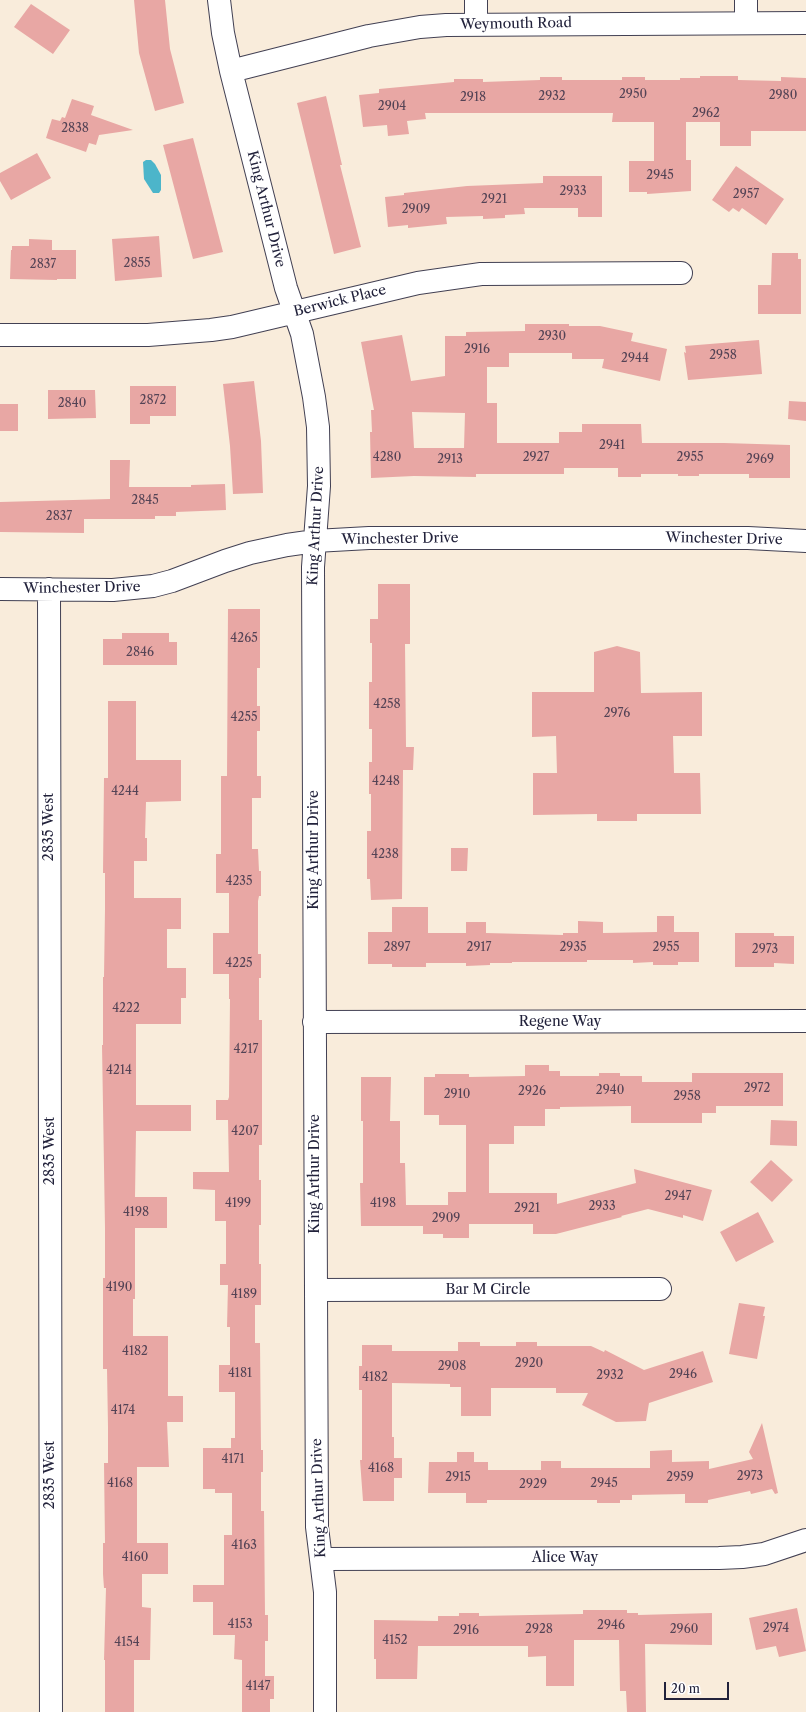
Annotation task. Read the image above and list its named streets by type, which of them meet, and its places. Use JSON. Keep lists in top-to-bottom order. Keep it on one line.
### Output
{"streets":{"street":["Weymouth Road","King Arthur Drive","Berwick Place","Winchester Drive","2835 West","Regene Way","Bar M Circle","Alice Way"]},"crossings":[["Weymouth Road","King Arthur Drive"],["King Arthur Drive","Berwick Place"],["King Arthur Drive","Winchester Drive"],["King Arthur Drive","Regene Way"],["King Arthur Drive","Bar M Circle"],["King Arthur Drive","Alice Way"],["Winchester Drive","2835 West"]],"house_numbers":["2950","2980","2932","2918","2904","2962","2838","2945","2933","2957","2921","2909","2855","2837","2930","2916","2958","2944","2872","2840","2941","4280","2927","2955","2913","2969","2845","2837","4265","2846","4258","2976","4255","4248","4244","4238","4235","2897","2917","2935","2955","2973","4225","4222","4217","4214","2972","2940","2926","2910","2958","4207","2947","4199","4198","2933","2921","4198","2909","4190","4189","4182","2920","2908","4181","2946","2932","4182","4174","4171","4168","2973","2915","2959","4168","2945","2929","4163","4160","4153","2946","2974","2928","2960","2916","4152","4154","4147"],"scale_bar":"20 m"}
